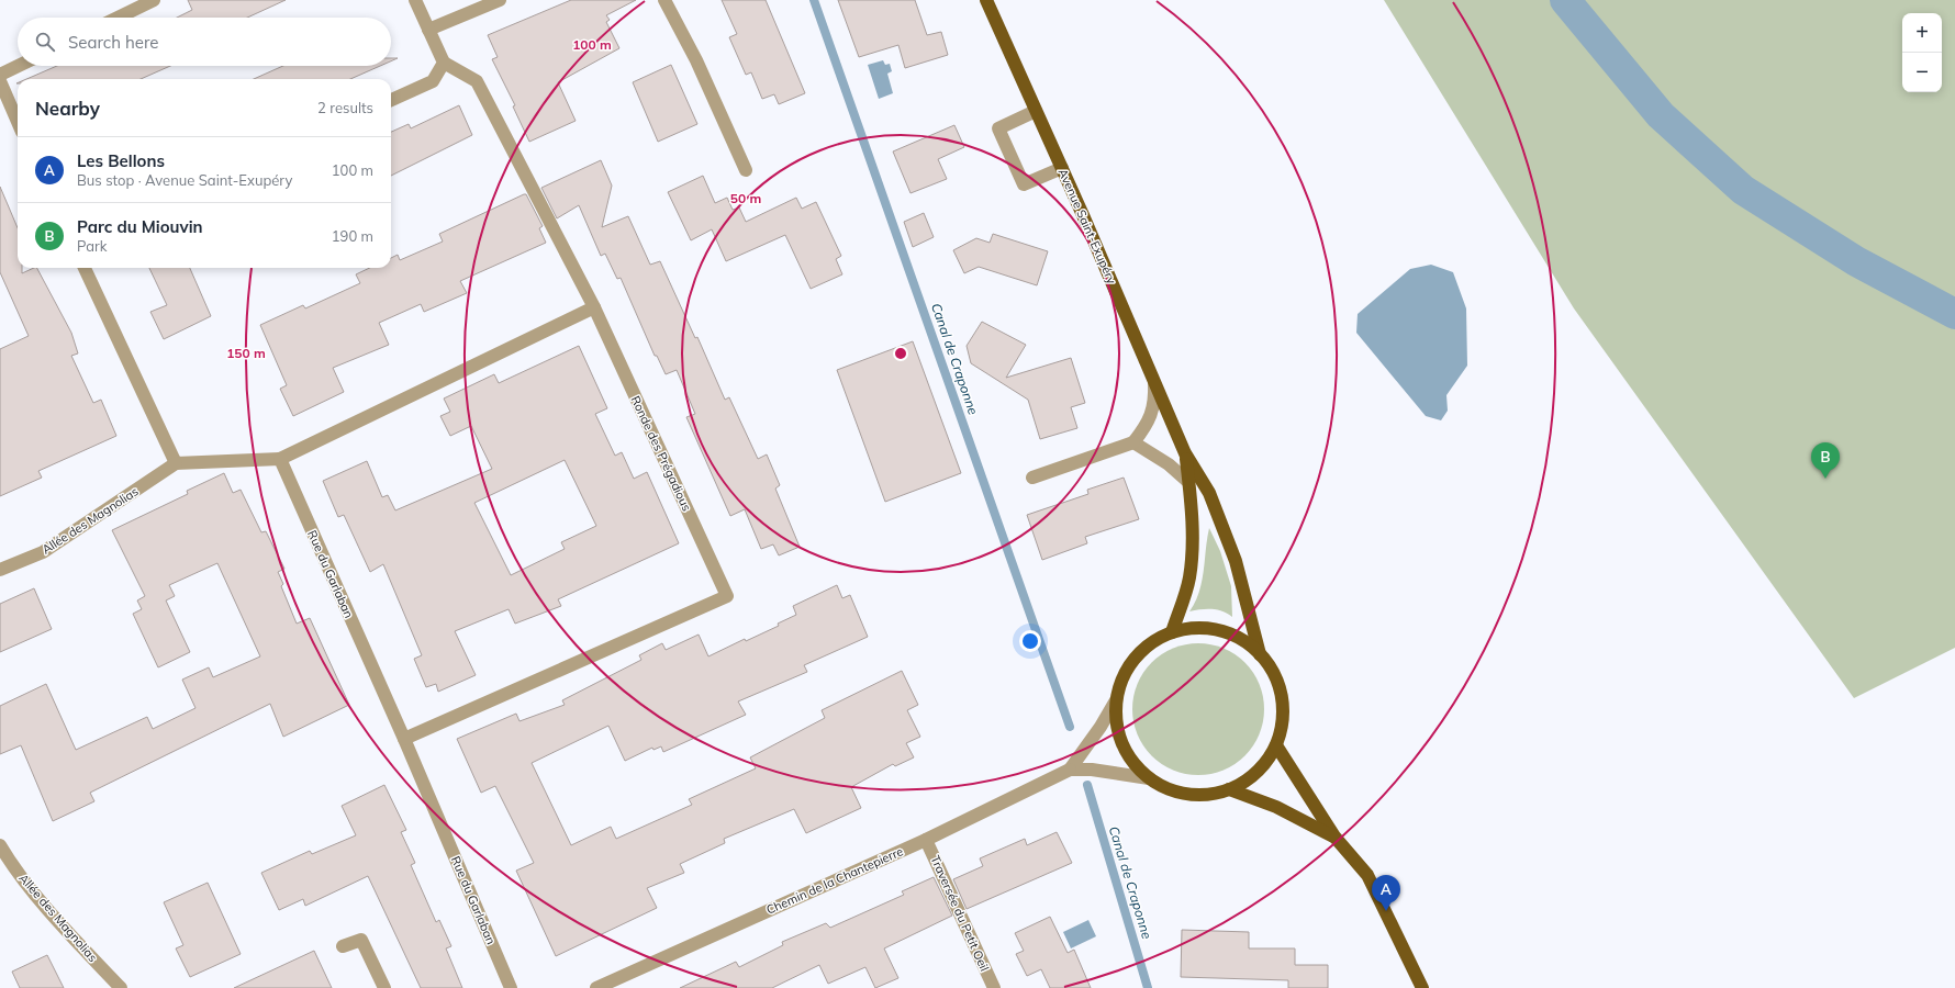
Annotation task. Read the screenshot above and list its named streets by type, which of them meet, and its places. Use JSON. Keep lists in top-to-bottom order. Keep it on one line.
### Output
{"streets":{"main road":["Avenue Saint-Exupéry"],"street":["Ronde des Prégadious","Allée des Magnolias","Rue du Garlaban","Chemin de la Chantepierre","Traversée du Petit Oeil"]},"crossings":[["Ronde des Prégadious","Rue du Garlaban"],["Chemin de la Chantepierre","Traversée du Petit Oeil"]],"water":["Canal de Craponne"],"page":{"map_buttons":["+","−"],"search":"Search here","heading":["Nearby","2 results"],"list":[{"mark":"A","name":"Les Bellons","note":"Bus stop · Avenue Saint-Exupéry","value":"100 m"},{"mark":"B","name":"Parc du Miouvin","note":"Park","value":"190 m"}],"pins":["B","A"]},"rings":["100 m","50 m","150 m"]}
